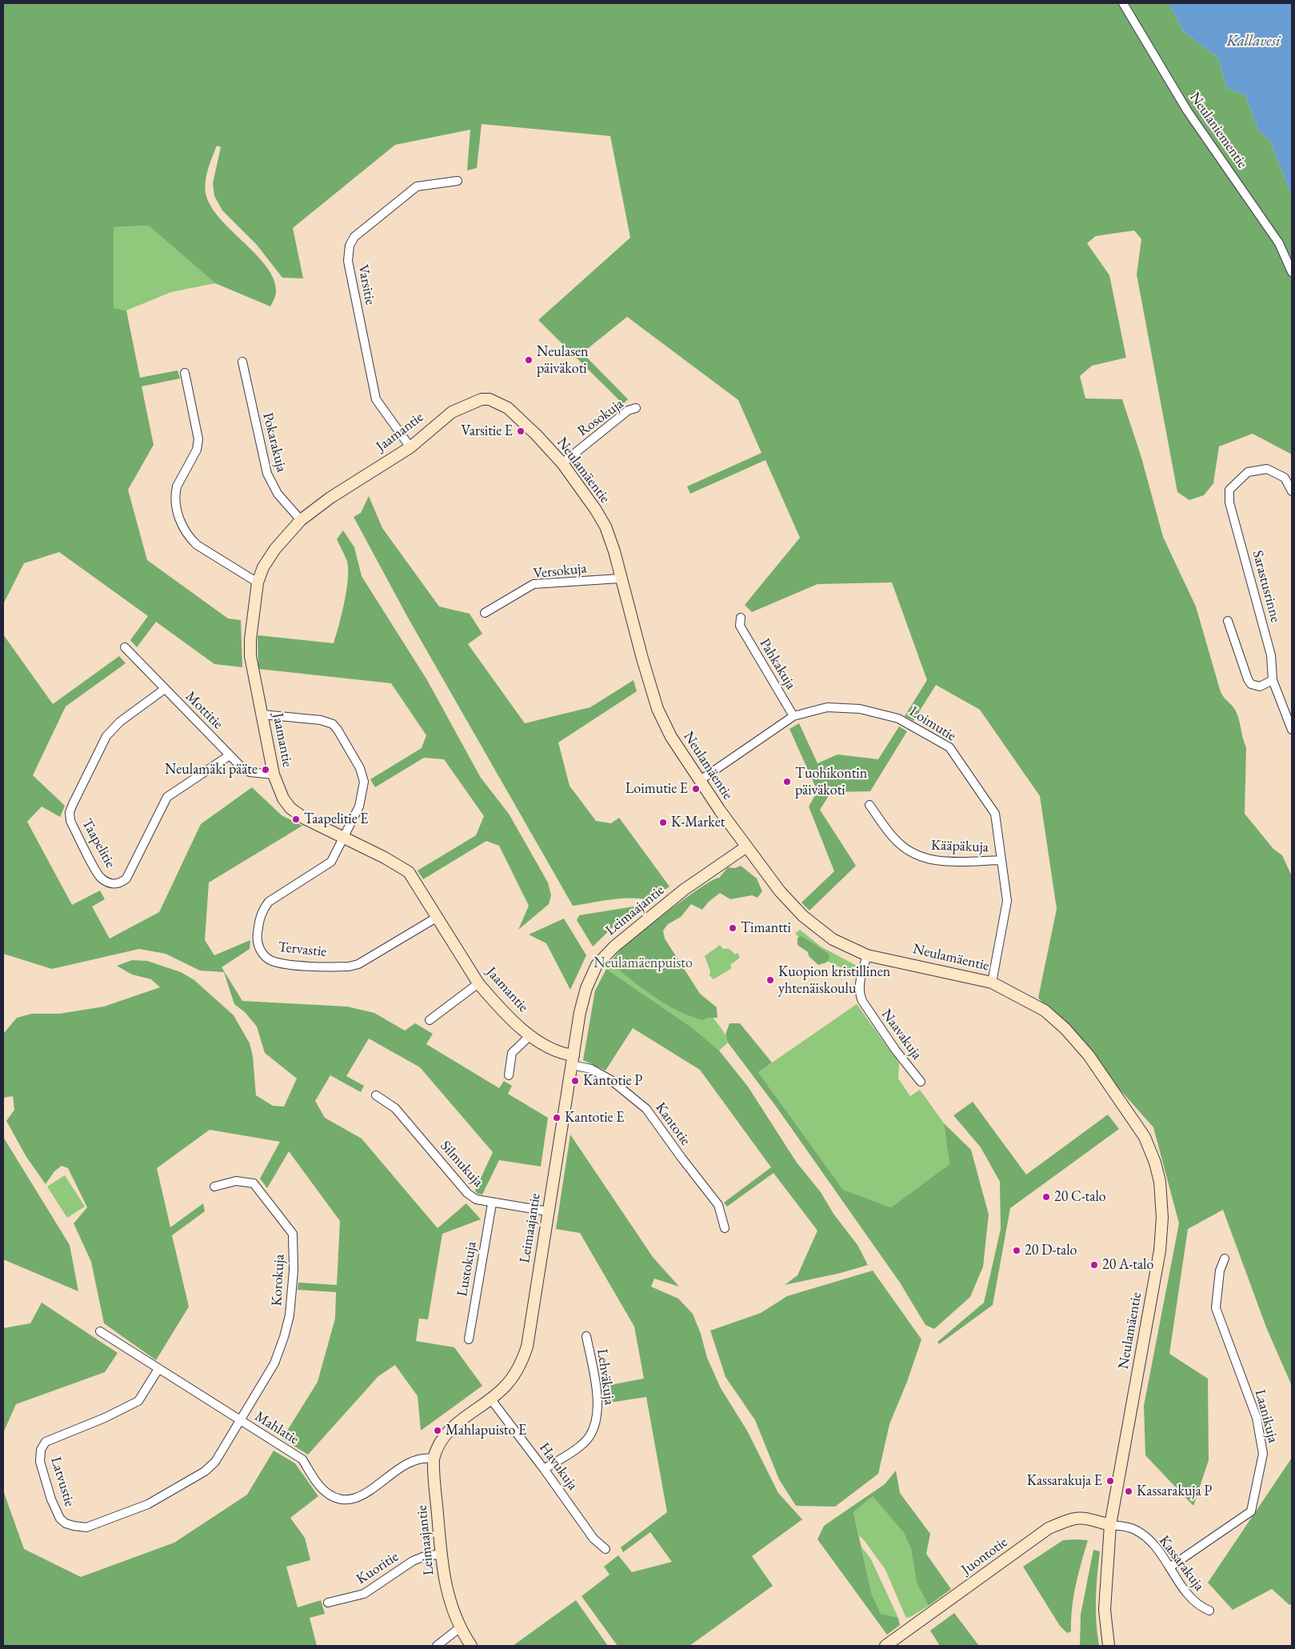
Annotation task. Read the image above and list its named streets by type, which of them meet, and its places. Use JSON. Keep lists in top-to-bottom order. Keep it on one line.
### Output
{"streets":{"street":["Neulaniementie","Varsitie","Rosokuja","Jaamantie","Pokarakuja","Neulamäentie","Versokuja","Sarastusrinne","Pahkakuja","Mottitie","Loimutie","Taapelitie","Kääpäkuja","Leimaajantie","Tervastie","Naavakuja","Kantotie","Silmukuja","Lustokuja","Korokuja","Lehväkuja","Laanikuja","Mahlatie","Havukuja","Latvustie","Juontotie","Kassarakuja","Kuoritie"]},"crossings":[["Varsitie","Jaamantie"],["Rosokuja","Neulamäentie"],["Jaamantie","Pokarakuja"],["Jaamantie","Neulamäentie"],["Jaamantie","Mottitie"],["Jaamantie","Leimaajantie"],["Jaamantie","Tervastie"],["Jaamantie","Kantotie"],["Neulamäentie","Versokuja"],["Neulamäentie","Loimutie"],["Neulamäentie","Leimaajantie"],["Neulamäentie","Naavakuja"],["Neulamäentie","Juontotie"],["Neulamäentie","Kassarakuja"],["Pahkakuja","Loimutie"],["Mottitie","Taapelitie"],["Loimutie","Kääpäkuja"],["Leimaajantie","Kantotie"],["Leimaajantie","Silmukuja"],["Leimaajantie","Mahlatie"],["Leimaajantie","Havukuja"],["Leimaajantie","Kuoritie"],["Silmukuja","Lustokuja"],["Korokuja","Mahlatie"],["Korokuja","Latvustie"],["Lehväkuja","Havukuja"],["Laanikuja","Kassarakuja"],["Mahlatie","Latvustie"],["Juontotie","Kassarakuja"]],"water":["Kallavesi"],"parks":["Neulamäenpuisto"],"places":["Neulasen päiväkoti","Varsitie E","Neulamäki pääte","Tuohikontin päiväkoti","Loimutie E","Taapelitie E","K-Market","Timantti","Kuopion kristillinen yhtenäiskoulu","Kantotie P","Kantotie E","20 C-talo","20 D-talo","20 A-talo","Mahlapuisto E","Kassarakuja E","Kassarakuja P"]}
